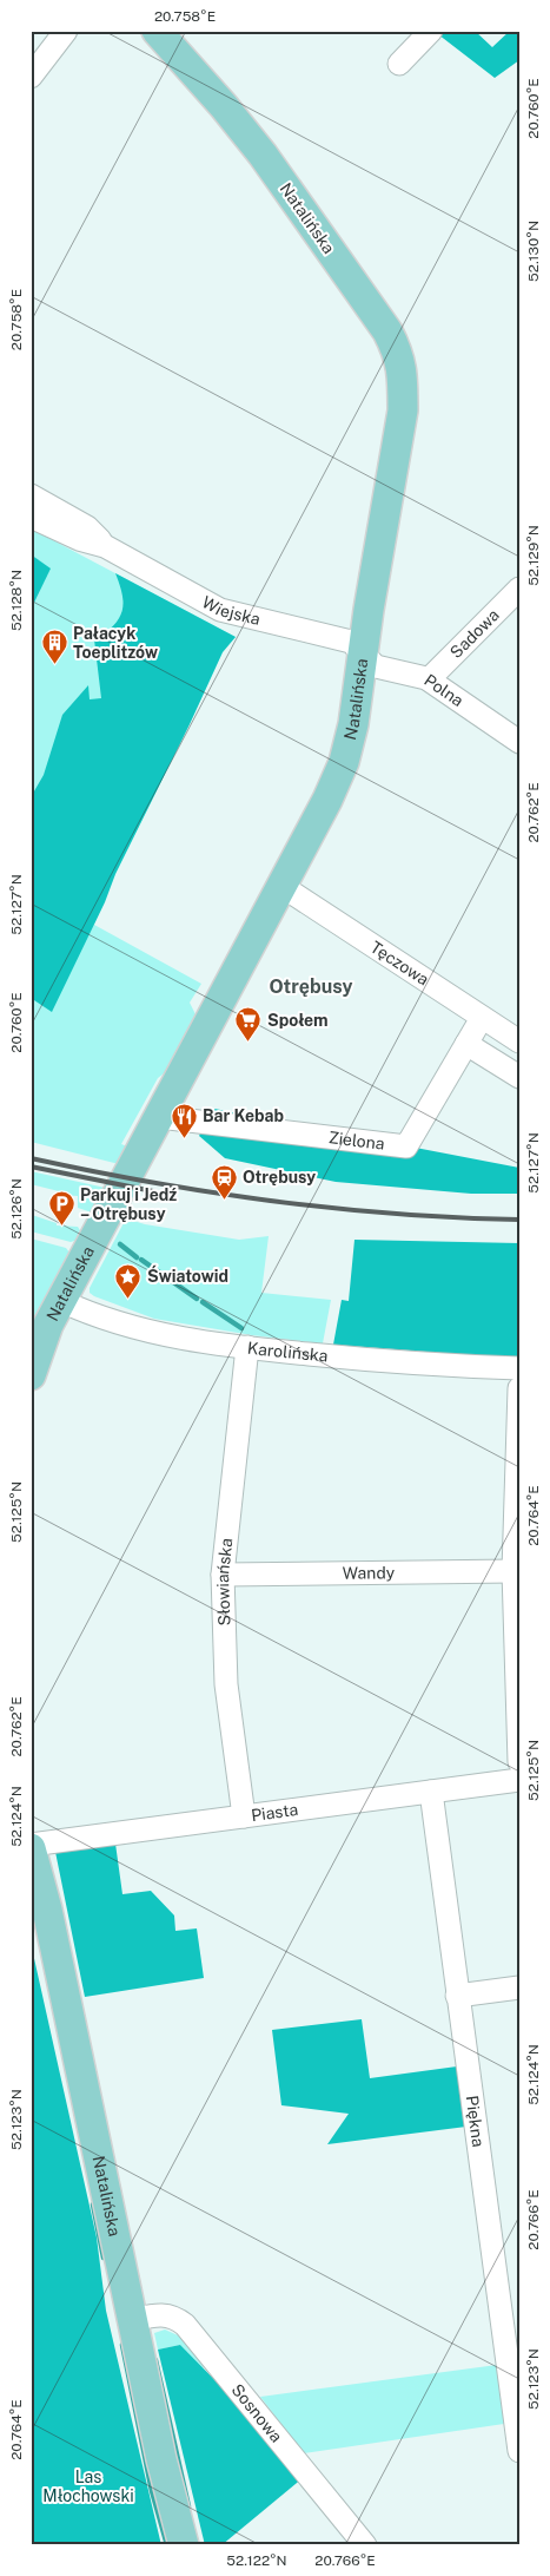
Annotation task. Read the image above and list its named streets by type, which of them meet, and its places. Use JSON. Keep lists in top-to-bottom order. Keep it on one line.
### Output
{"streets":{"main road":["Natalińska"],"street":["Wiejska","Sadowa","Polna","Tęczowa","Zielona","Karolińska","Wandy","Słowiańska","Piasta","Piękna","Sosnowa"]},"crossings":[["Natalińska","Wiejska"],["Natalińska","Polna"],["Natalińska","Tęczowa"],["Natalińska","Zielona"],["Natalińska","Karolińska"],["Natalińska","Piasta"],["Natalińska","Sosnowa"],["Wiejska","Polna"],["Sadowa","Polna"],["Tęczowa","Zielona"],["Karolińska","Słowiańska"],["Wandy","Słowiańska"],["Słowiańska","Piasta"],["Piasta","Piękna"]],"districts":["Otrębusy"],"parks":["Las Młochowski"],"places":{"building":["Pałacyk Toeplitzów"],"supermarket":["Społem"],"restaurant":["Bar Kebab"],"station":["Otrębusy"],"parking":["Parkuj i Jedź – Otrębusy"],"place":["Światowid"]},"coordinates":["20.758°E","20.760°E","52.130°N","52.129°N","52.128°N","20.762°E","52.127°N","52.126°N","52.125°N","20.764°E","52.124°N","52.123°N","20.766°E","52.122°N"]}
